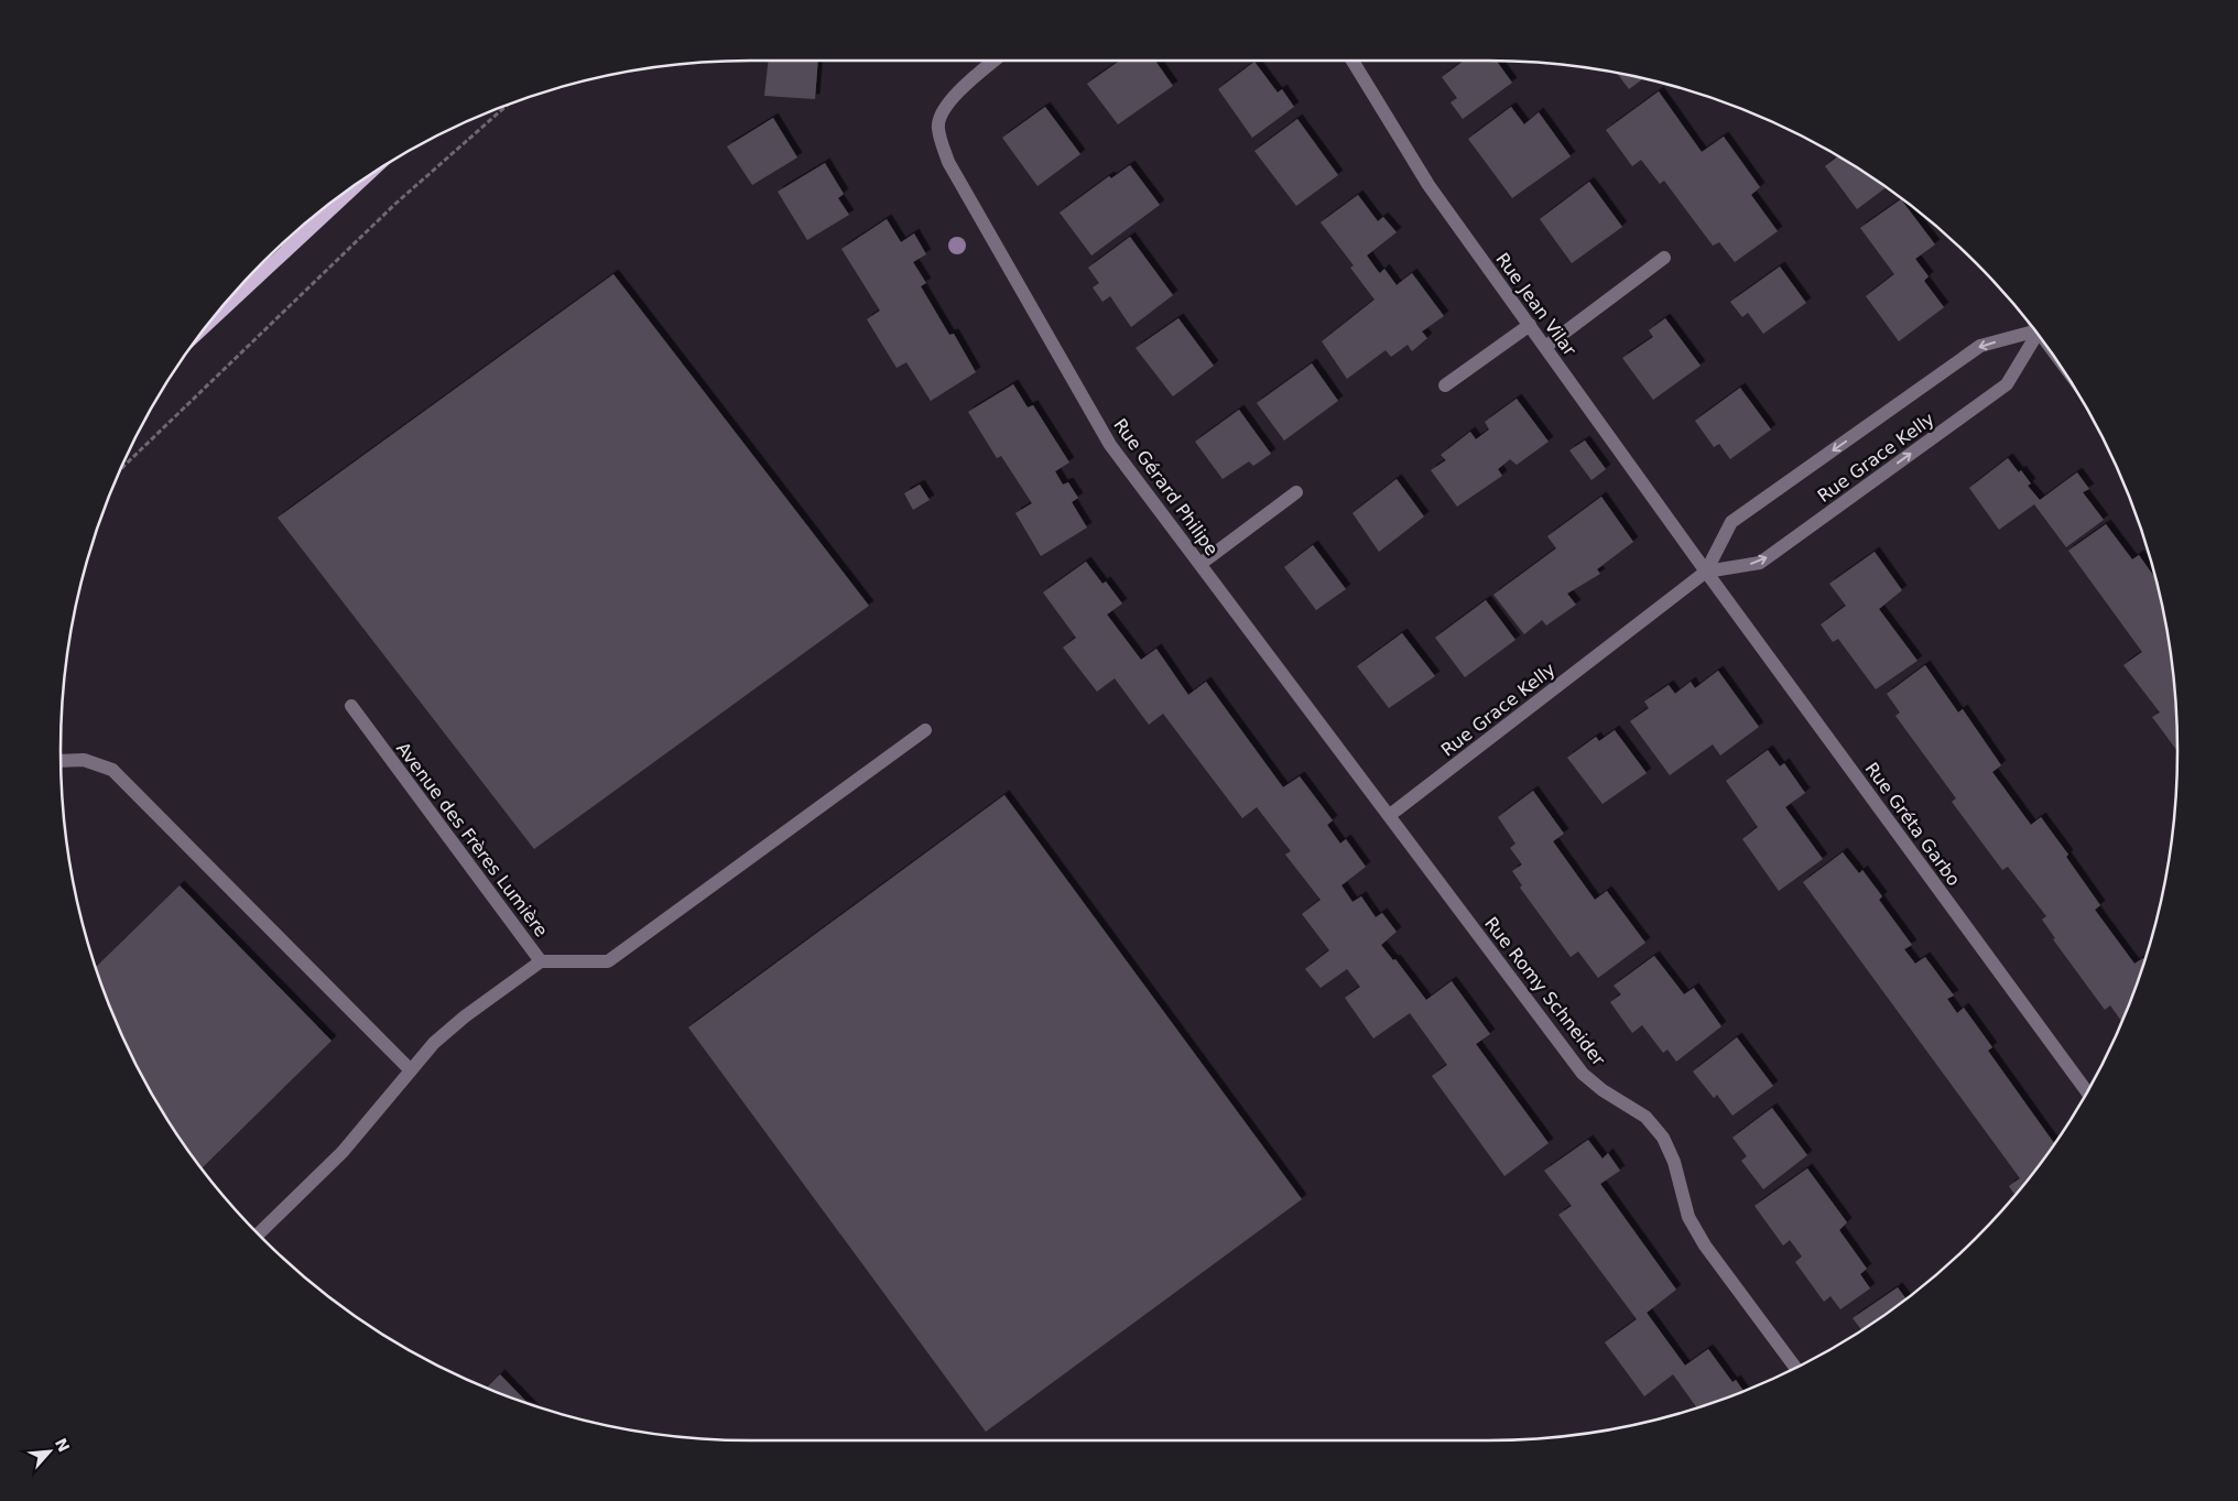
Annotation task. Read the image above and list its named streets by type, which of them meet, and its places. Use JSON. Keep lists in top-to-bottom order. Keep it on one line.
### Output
{"streets":{"street":["Rue Jean Vilar","Rue Grace Kelly","Rue Gérard Philipe","Rue Gréta Garbo","Avenue des Frères Lumière","Rue Romy Schneider"]},"crossings":[["Rue Jean Vilar","Rue Grace Kelly"],["Rue Jean Vilar","Rue Gréta Garbo"],["Rue Grace Kelly","Rue Gérard Philipe"],["Rue Grace Kelly","Rue Gréta Garbo"],["Rue Grace Kelly","Rue Romy Schneider"],["Rue Gérard Philipe","Rue Romy Schneider"]],"north":"top right"}
